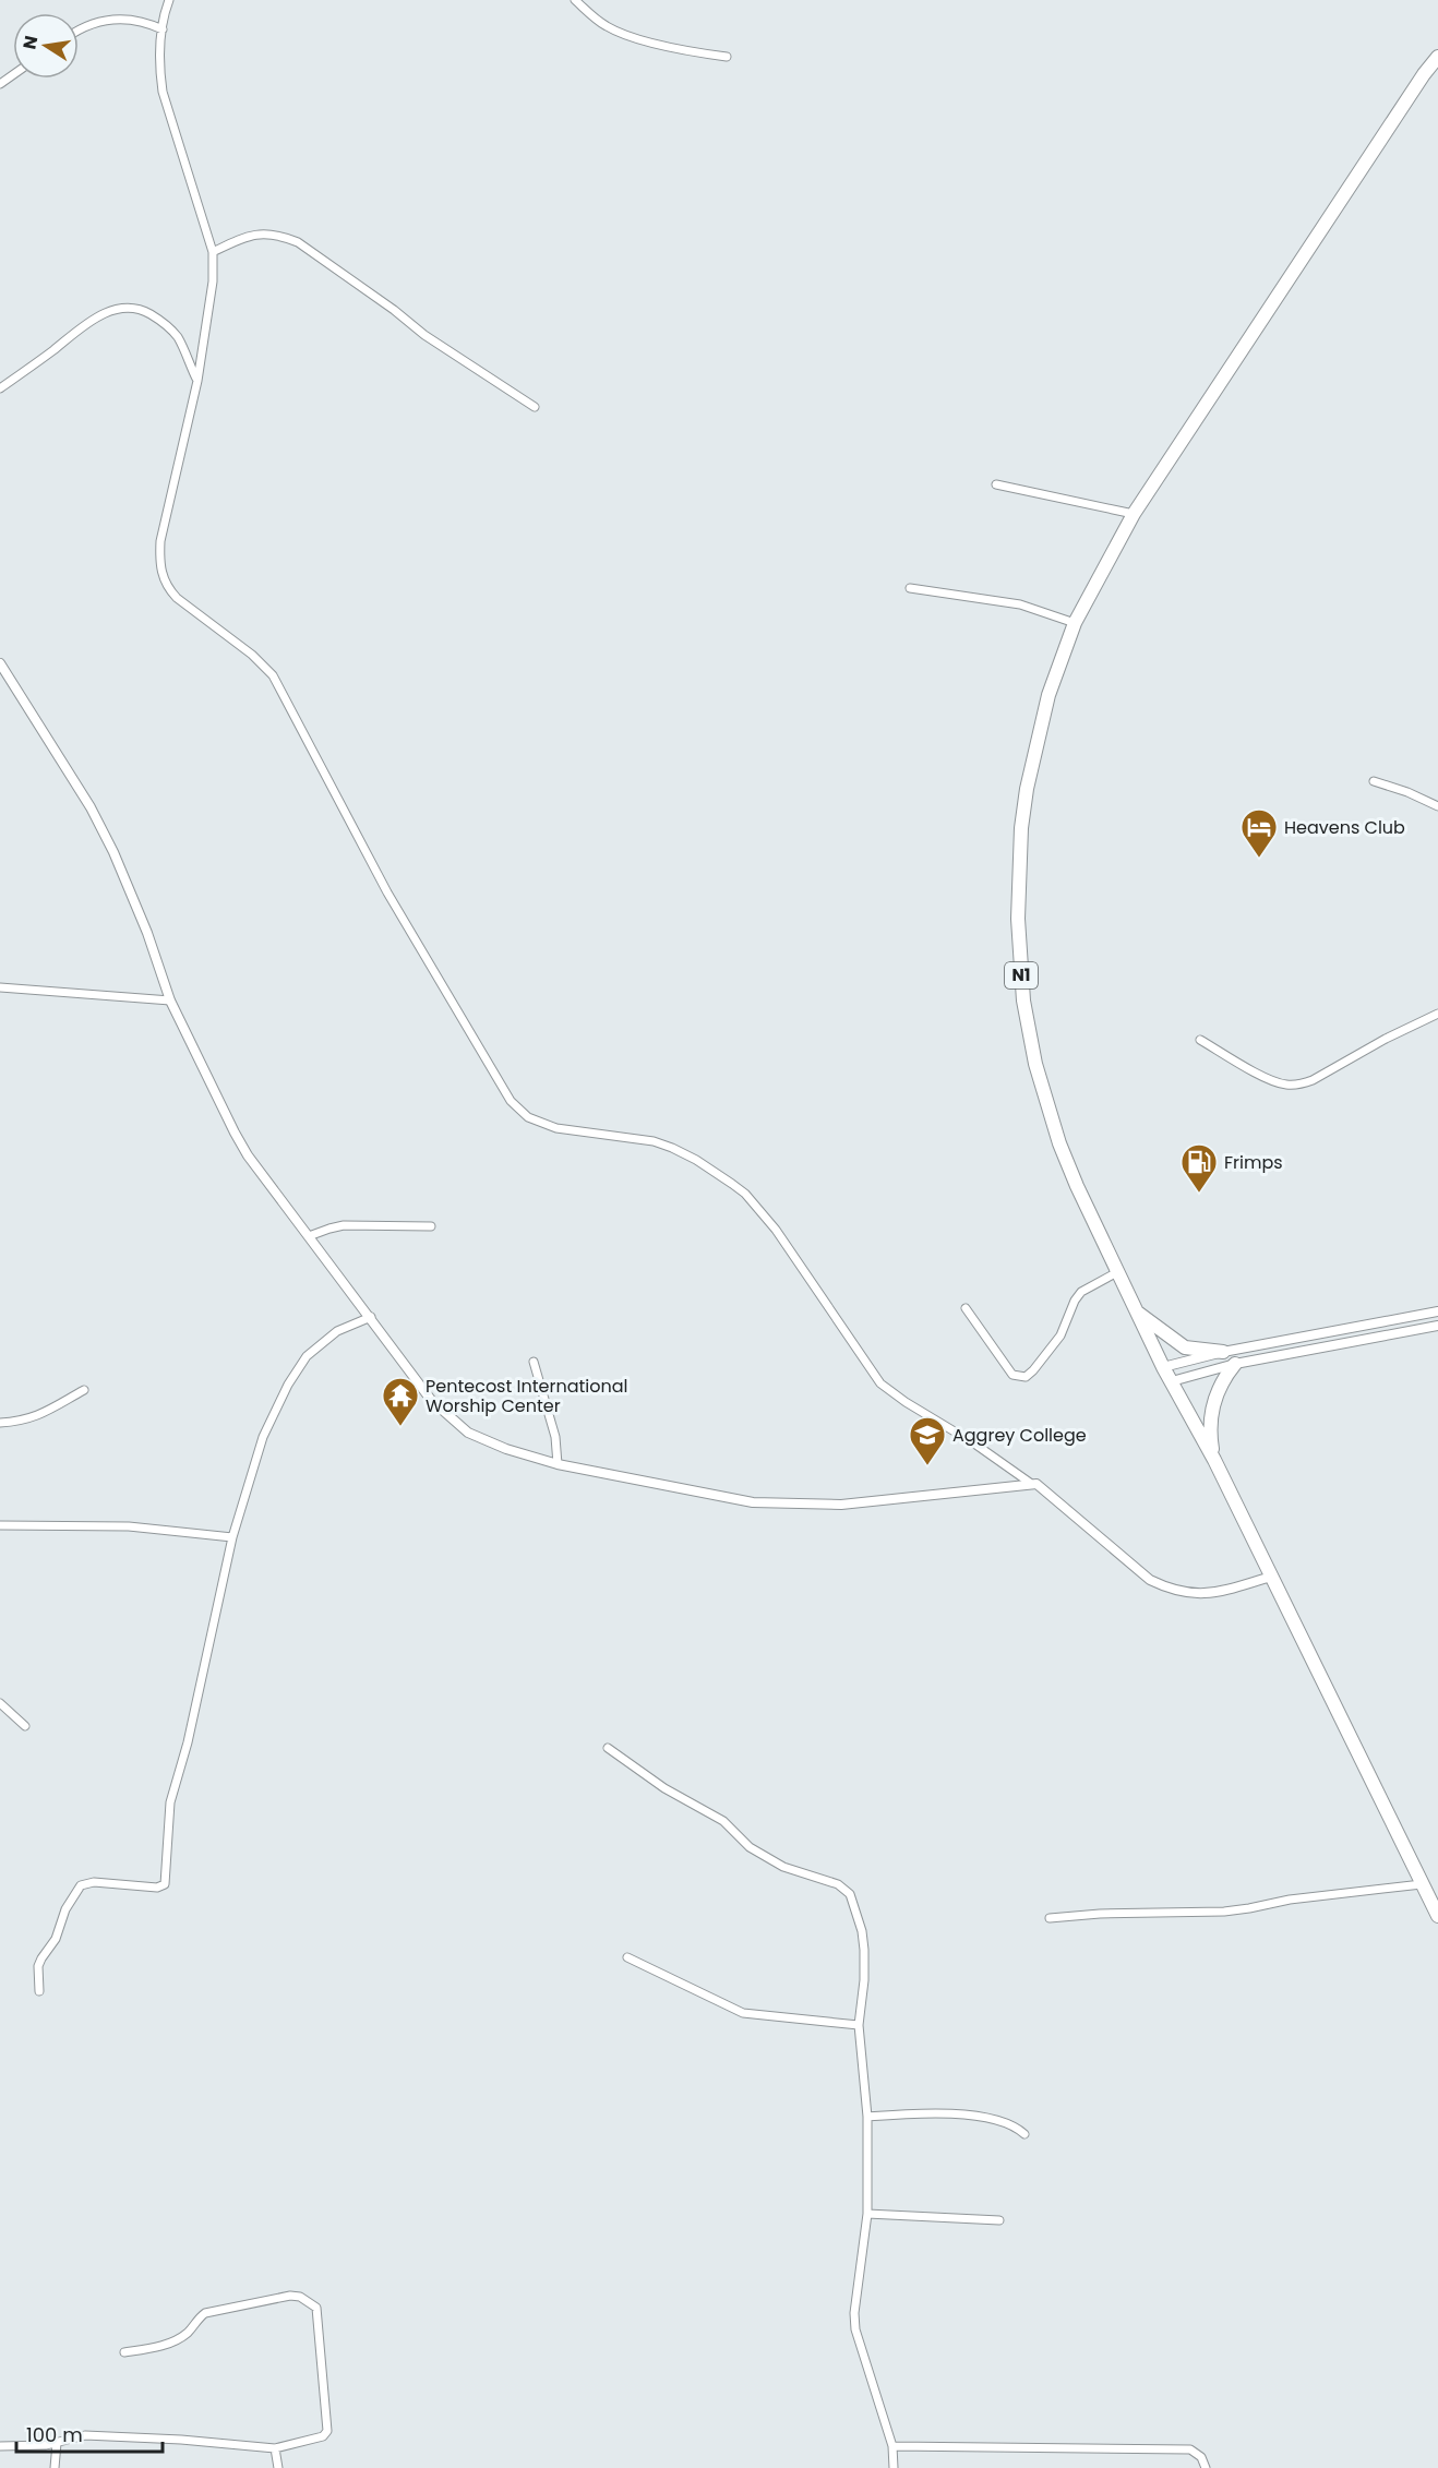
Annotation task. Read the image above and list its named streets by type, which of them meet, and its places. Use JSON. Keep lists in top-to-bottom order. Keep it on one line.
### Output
{"streets":{"highway":["N1"]},"places":{"hotel":["Heavens Club"],"fuel station":["Frimps"],"temple":["Pentecost International Worship Center"],"school or university":["Aggrey College"]},"scale_bar":"100 m","north":"left"}
